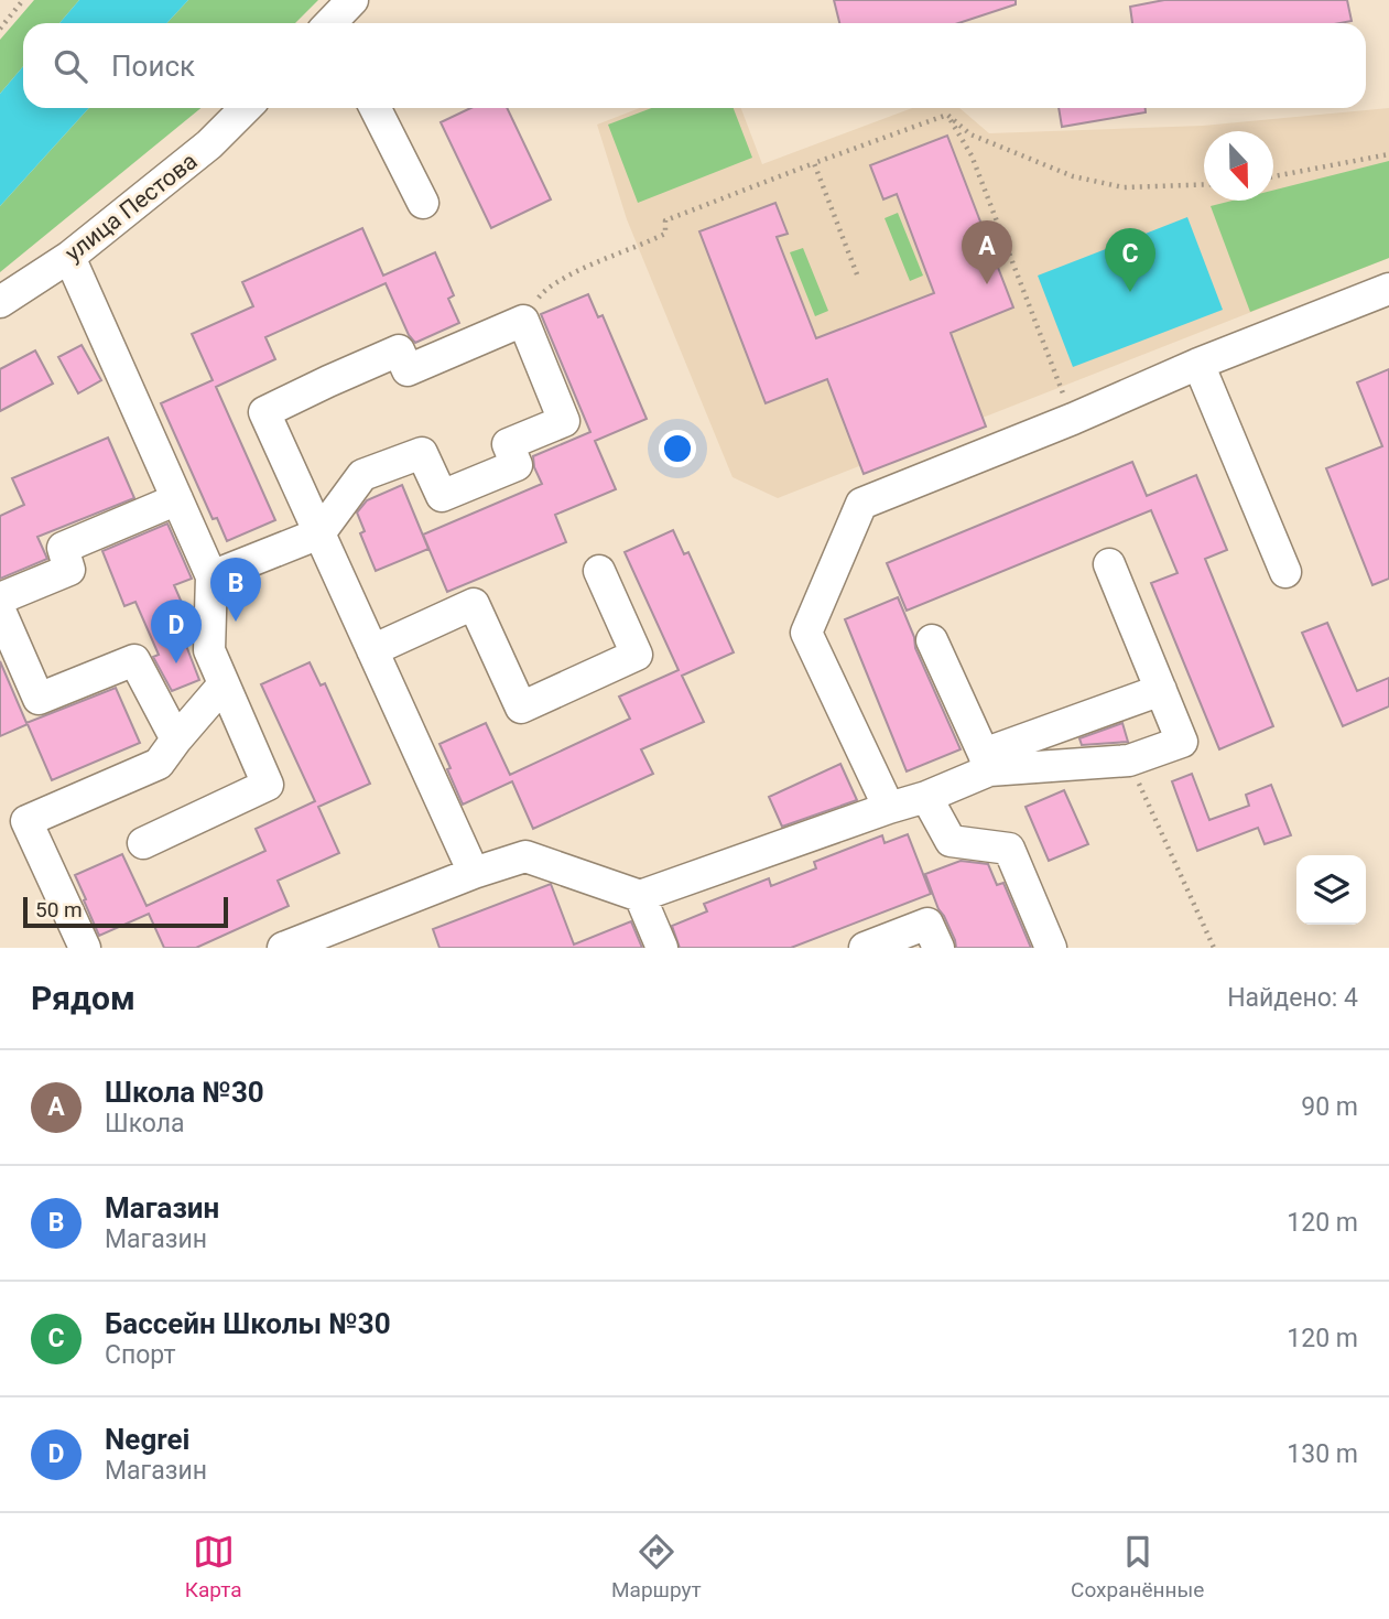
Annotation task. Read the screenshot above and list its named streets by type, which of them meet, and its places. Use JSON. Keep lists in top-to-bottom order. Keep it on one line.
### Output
{"streets":{"street":["улица Пестова"]},"scale_bar":"50 m","north":"bottom","page":{"search":"Поиск","pins":["A","C","B","D"],"scale":"50 m","heading":["Рядом","Найдено: 4"],"list":[{"mark":"A","name":"Школа №30","note":"Школа","value":"90 m"},{"mark":"B","name":"Магазин","note":"Магазин","value":"120 m"},{"mark":"C","name":"Бассейн Школы №30","note":"Спорт","value":"120 m"},{"mark":"D","name":"Negrei","note":"Магазин","value":"130 m"}],"nav":["Карта","Маршрут","Сохранённые"]}}
